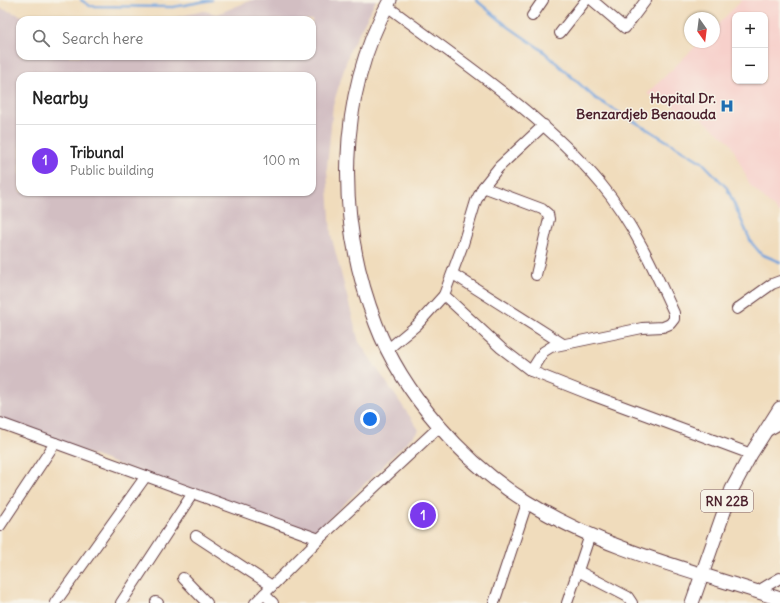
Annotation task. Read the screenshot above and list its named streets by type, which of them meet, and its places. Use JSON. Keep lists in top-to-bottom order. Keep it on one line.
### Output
{"streets":{"main road":["RN 22B"]},"places":{"hospital":["Hopital Dr. Benzardjeb Benaouda"]},"north":"bottom","page":{"map_buttons":["+","−"],"search":"Search here","heading":"Nearby","list":[{"mark":"1","name":"Tribunal","note":"Public building","value":"100 m"}],"pins":"1"}}
